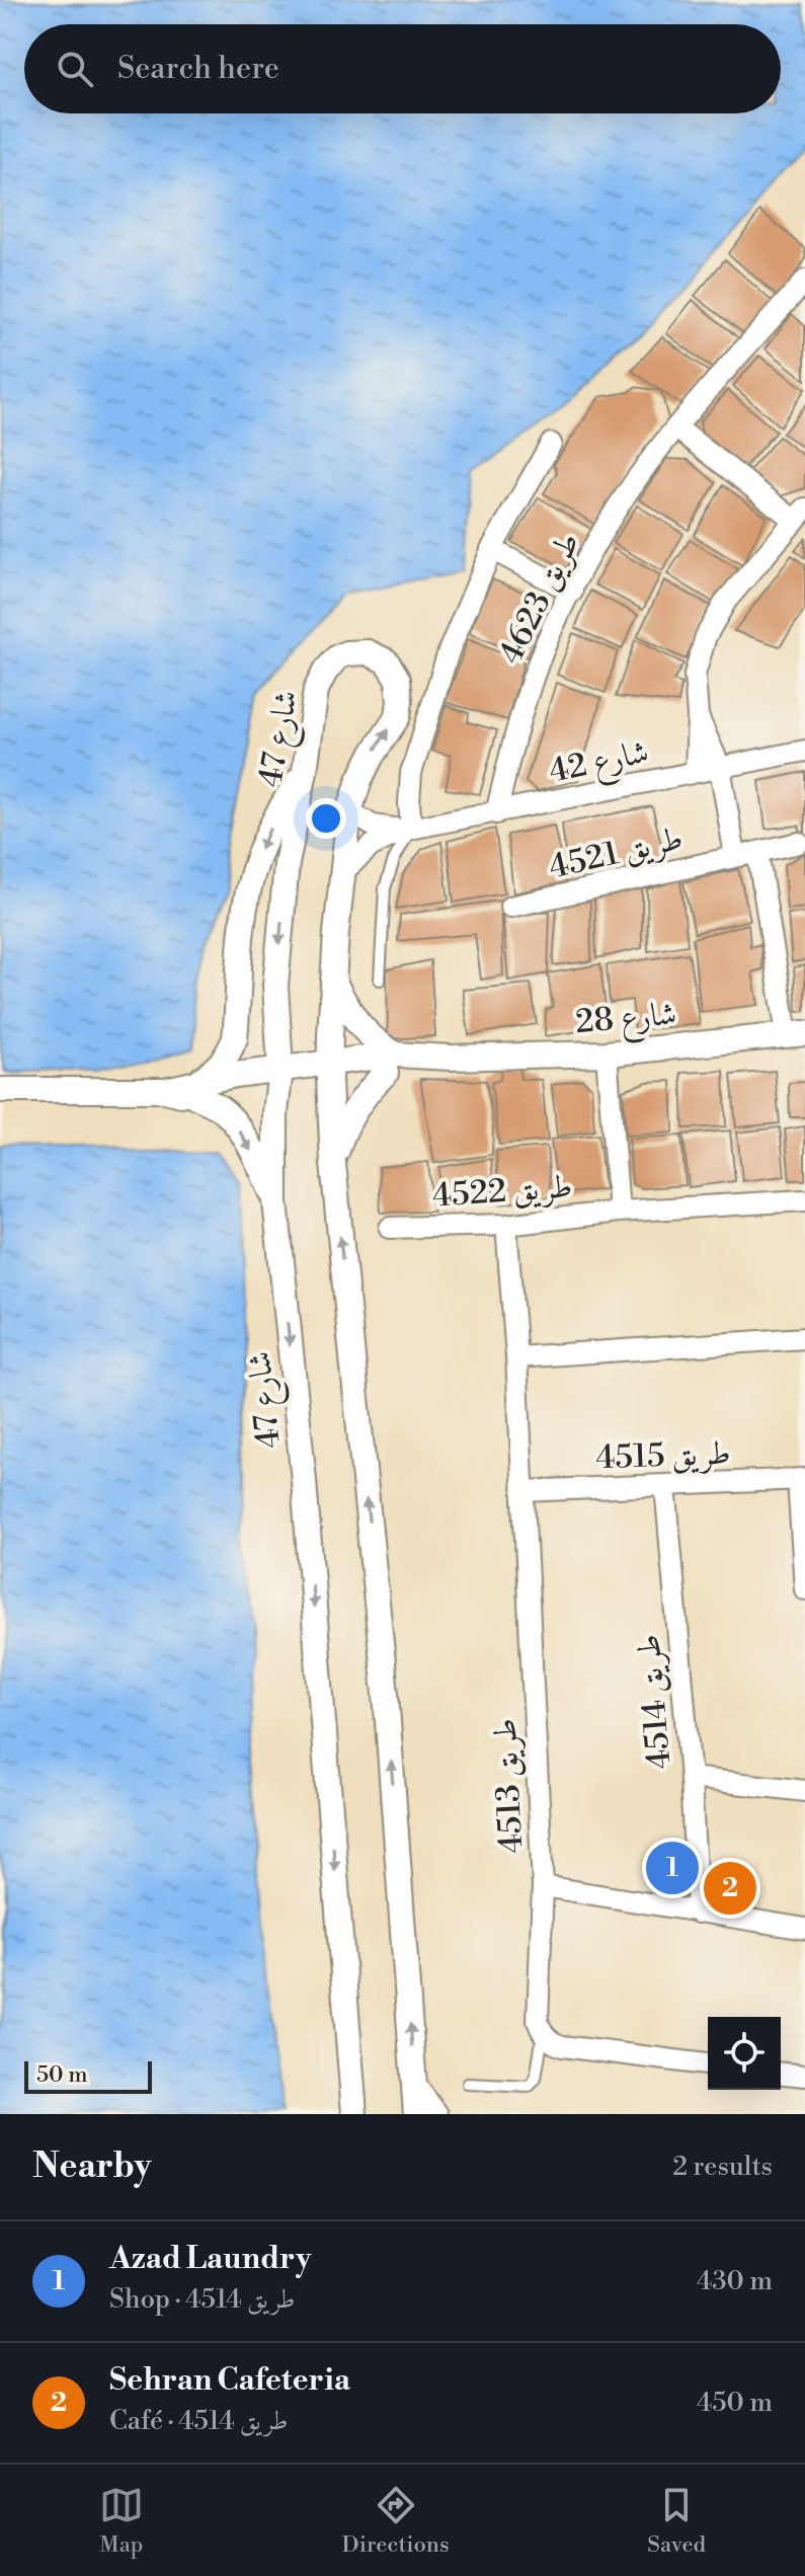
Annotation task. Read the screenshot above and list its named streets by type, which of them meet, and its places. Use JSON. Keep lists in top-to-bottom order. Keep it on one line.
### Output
{"streets":{"street":["طريق 4623","شارع 47","شارع 42","طريق 4521","شارع 28","طريق 4522","طريق 4515","طريق 4514","طريق 4513"]},"crossings":[["طريق 4623","شارع 42"],["شارع 47","شارع 42"],["شارع 47","شارع 28"],["شارع 42","طريق 4521"],["شارع 28","طريق 4522"],["طريق 4522","طريق 4513"],["طريق 4515","طريق 4514"],["طريق 4515","طريق 4513"]],"scale_bar":"50 m","page":{"search":"Search here","pins":["1","2"],"scale":"50 m","heading":["Nearby","2 results"],"list":[{"mark":"1","name":"Azad Laundry","note":"Shop · طريق 4514","value":"430 m"},{"mark":"2","name":"Sehran Cafeteria","note":"Café · طريق 4514","value":"450 m"}],"nav":["Map","Directions","Saved"]}}
